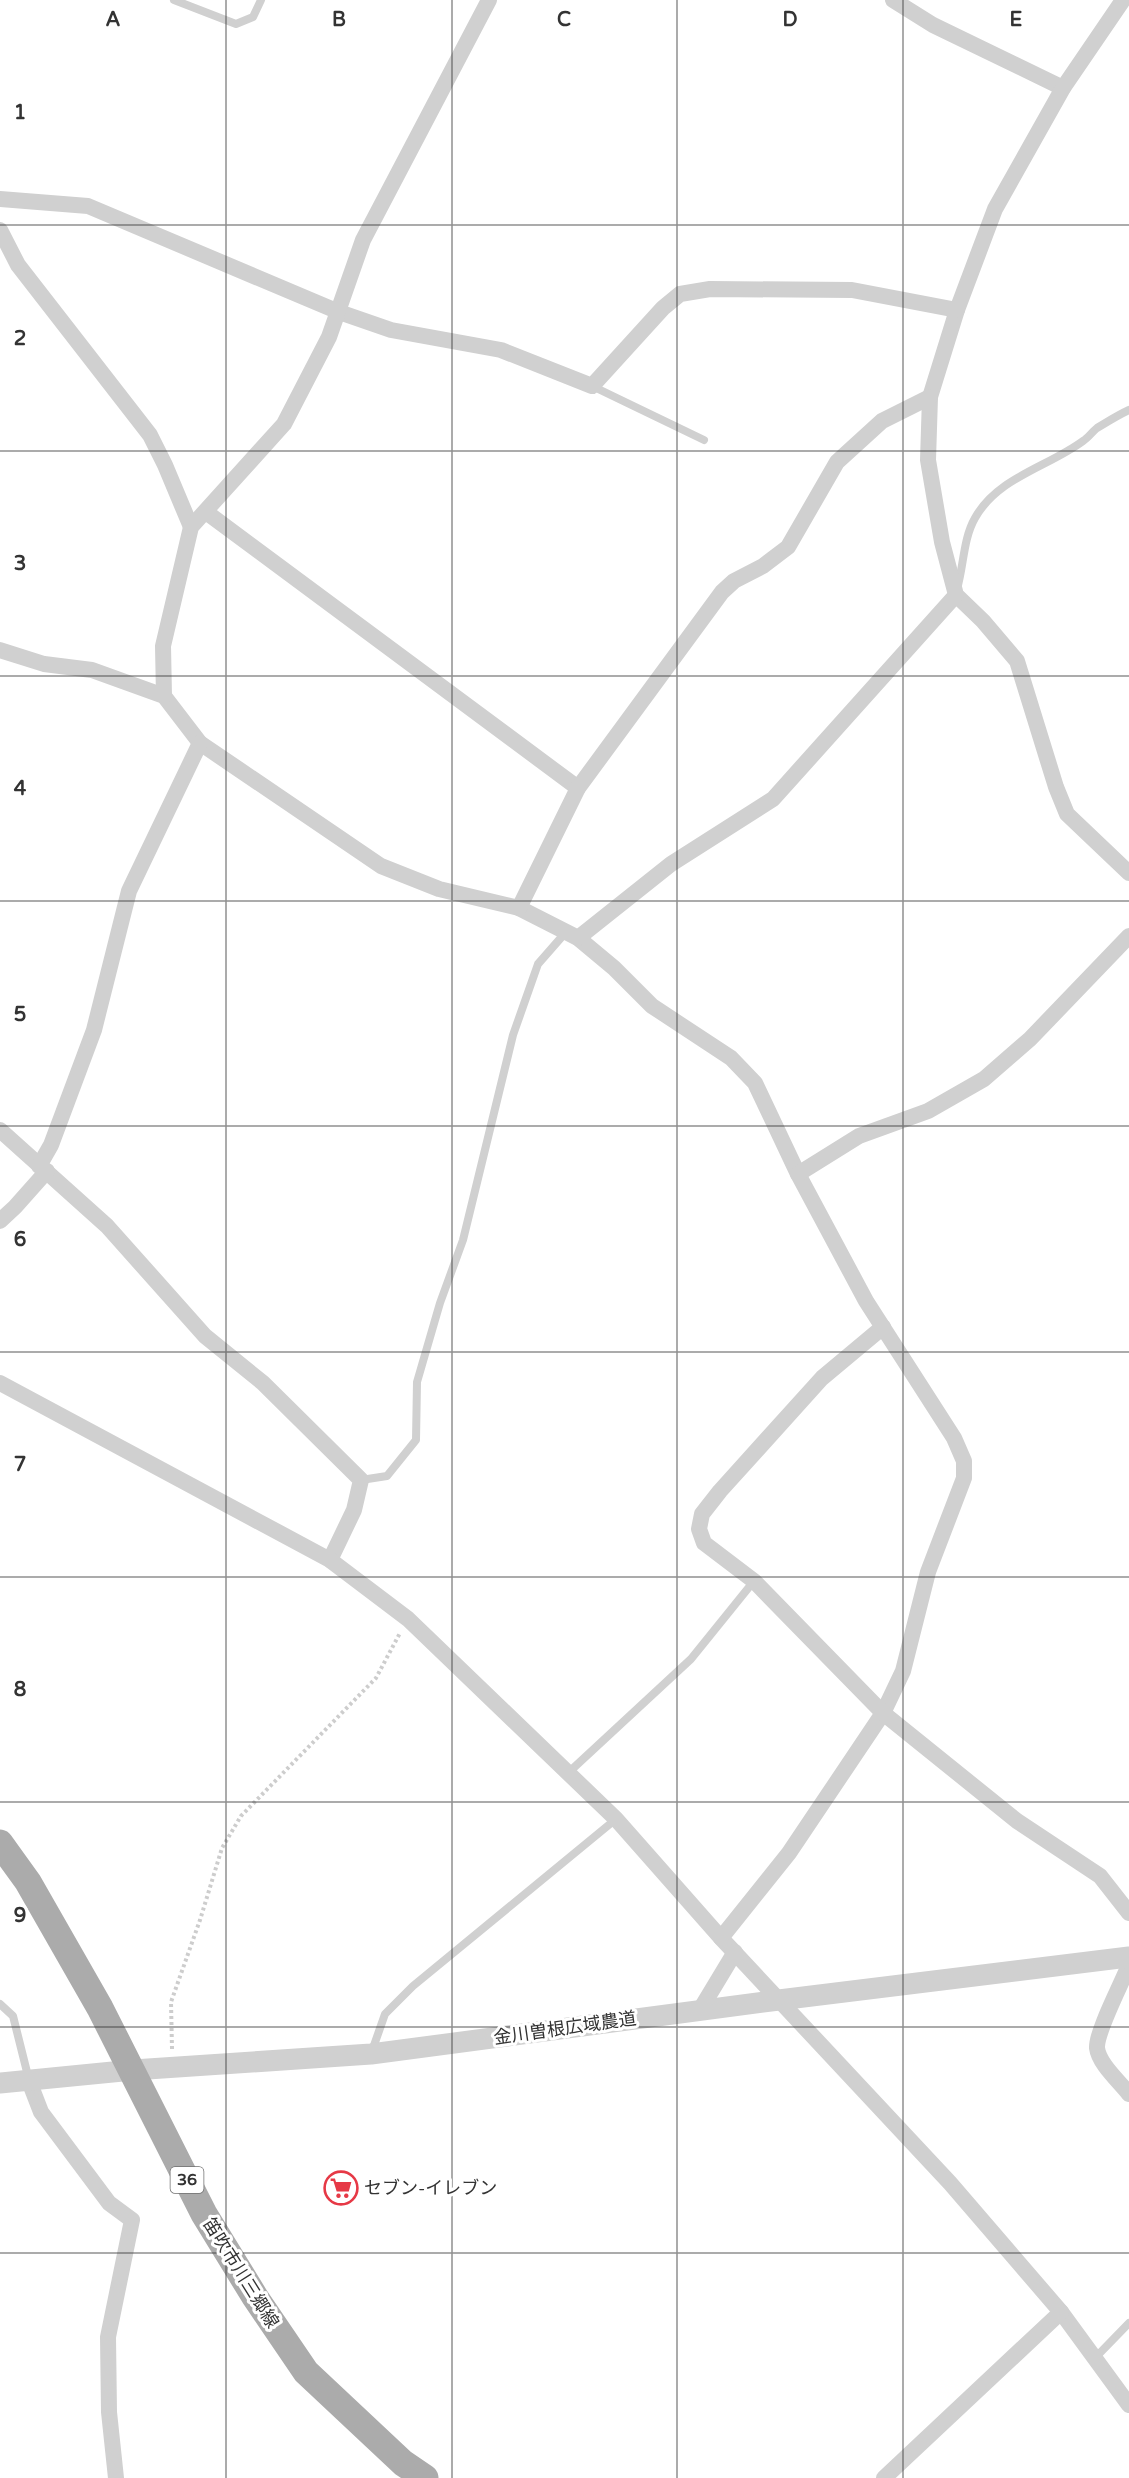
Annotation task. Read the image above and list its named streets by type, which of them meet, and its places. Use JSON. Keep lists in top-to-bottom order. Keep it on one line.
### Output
{"streets":{"main road":["36","笛吹市川三郷線"],"street":["金川曽根広域農道"]},"crossings":[["金川曽根広域農道","笛吹市川三郷線"]],"places":{"supermarket":["セブン-イレブン"]},"grid":{"columns":["A","B","C","D","E"],"rows":["1","2","3","4","5","6","7","8","9"]}}
